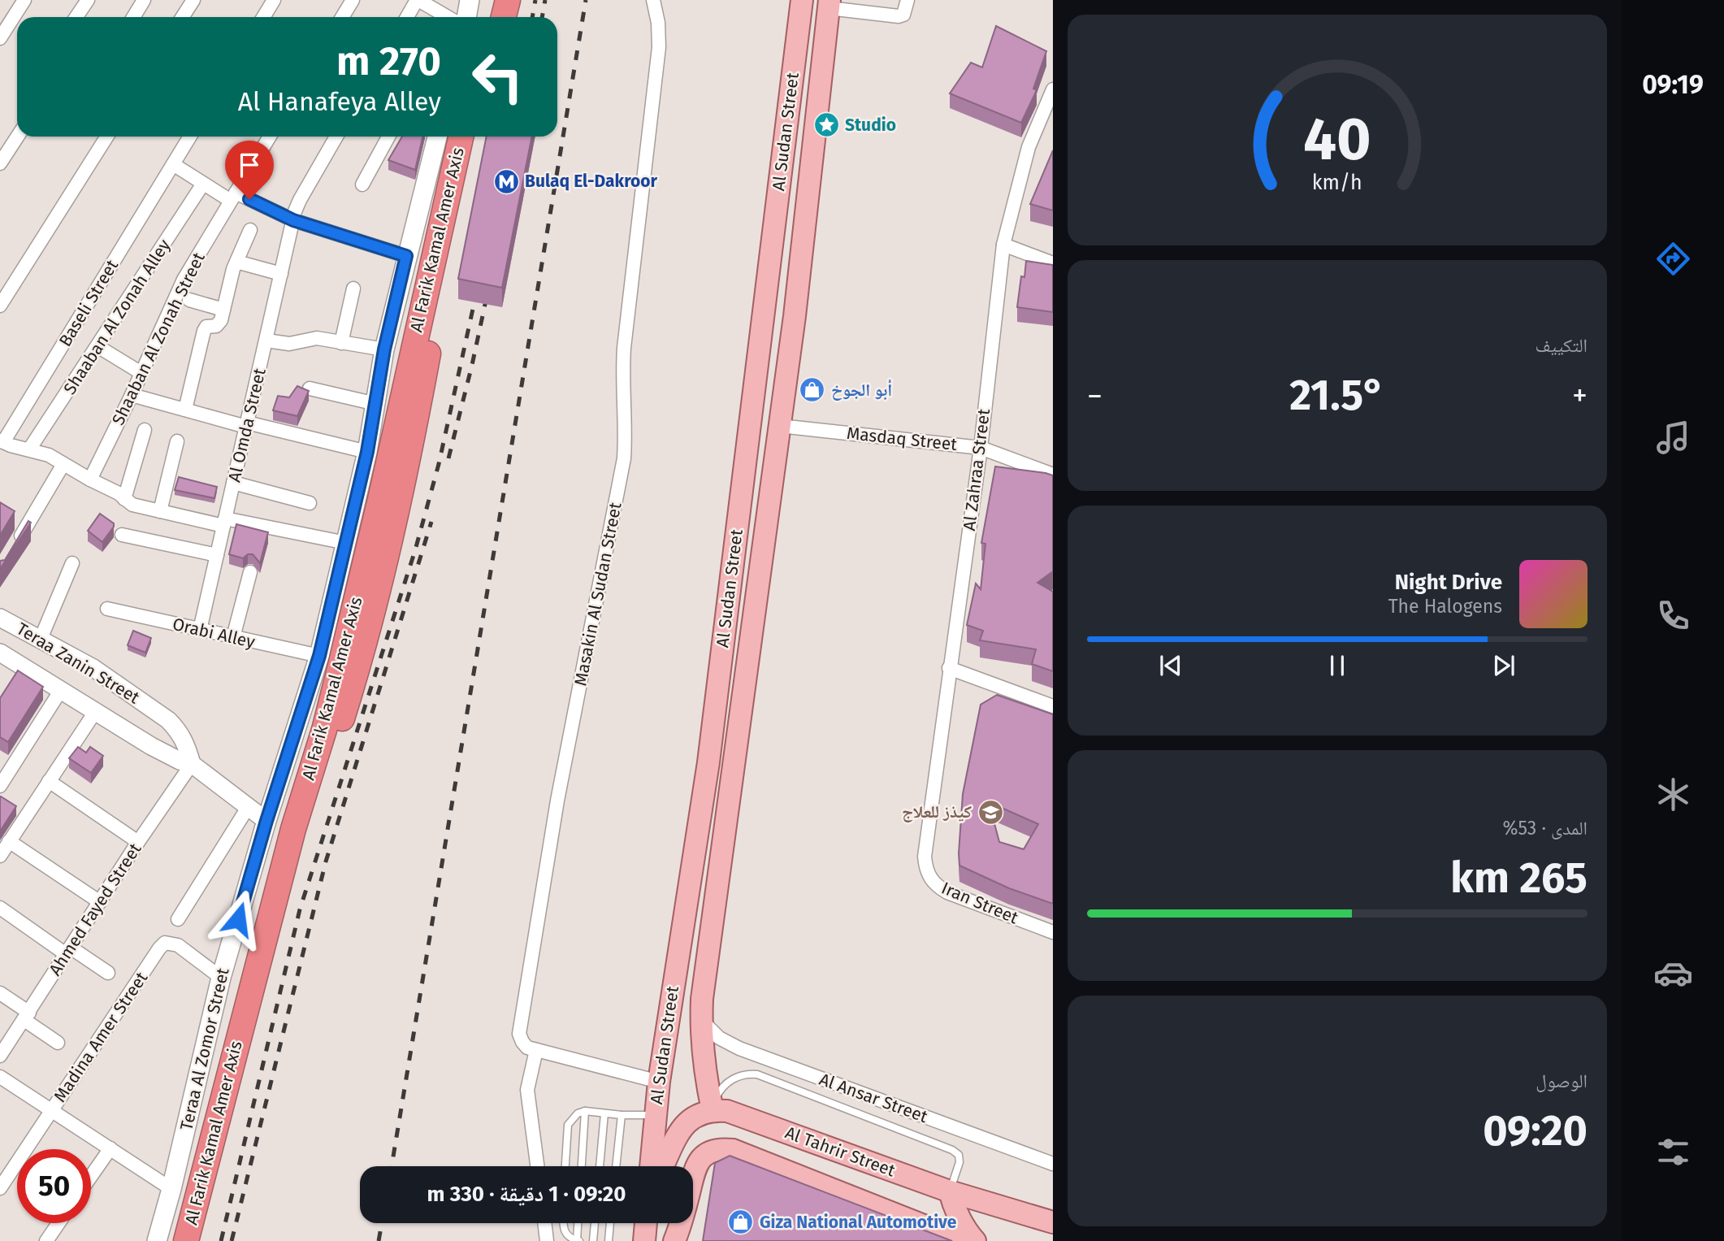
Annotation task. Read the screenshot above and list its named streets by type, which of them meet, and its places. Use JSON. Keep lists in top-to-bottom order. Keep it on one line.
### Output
{"streets":{"highway":["Al Farik Kamal Amer Axis"],"main road":["Al Sudan Street","Teraa Al Zomor Street","Al Tahrir Street"],"street":["Baseli Street","Shaaban Al Zonah Alley","Shaaban Al Zonah Street","Al Omda Street","Masdaq Street","Al Zahraa Street","Masakin Al Sudan Street","Orabi Alley","Teraa Zanin Street","Iran Street","Ahmed Fayed Street","Madina Amer Street","Al Ansar Street"]},"crossings":[["Al Sudan Street","Masdaq Street"],["Al Sudan Street","Al Ansar Street"],["Al Sudan Street","Al Tahrir Street"],["Al Omda Street","Orabi Alley"],["Masdaq Street","Al Zahraa Street"],["Al Zahraa Street","Iran Street"],["Orabi Alley","Teraa Al Zomor Street"],["Teraa Zanin Street","Ahmed Fayed Street"],["Teraa Zanin Street","Teraa Al Zomor Street"],["Madina Amer Street","Teraa Al Zomor Street"]],"places":{"place":["Studio"],"metro station":["Bulaq El-Dakroor"],"shop":["أبو الجوخ","Giza National Automotive"],"school or university":["كيذز للعلاج"]},"page":{"tabs":"09:19","turn":["270 m","Al Hanafeya Alley"],"tile":["التكييف",["المدى · 53%","265 km"],["الوصول","09:20"]],"heat":["−","21.5°","+"],"song":["Night Drive","The Halogens"],"limit":"50","trip":"09:20 · 1 دقيقة · 330 m","gauge":["40","km/h"]}}
